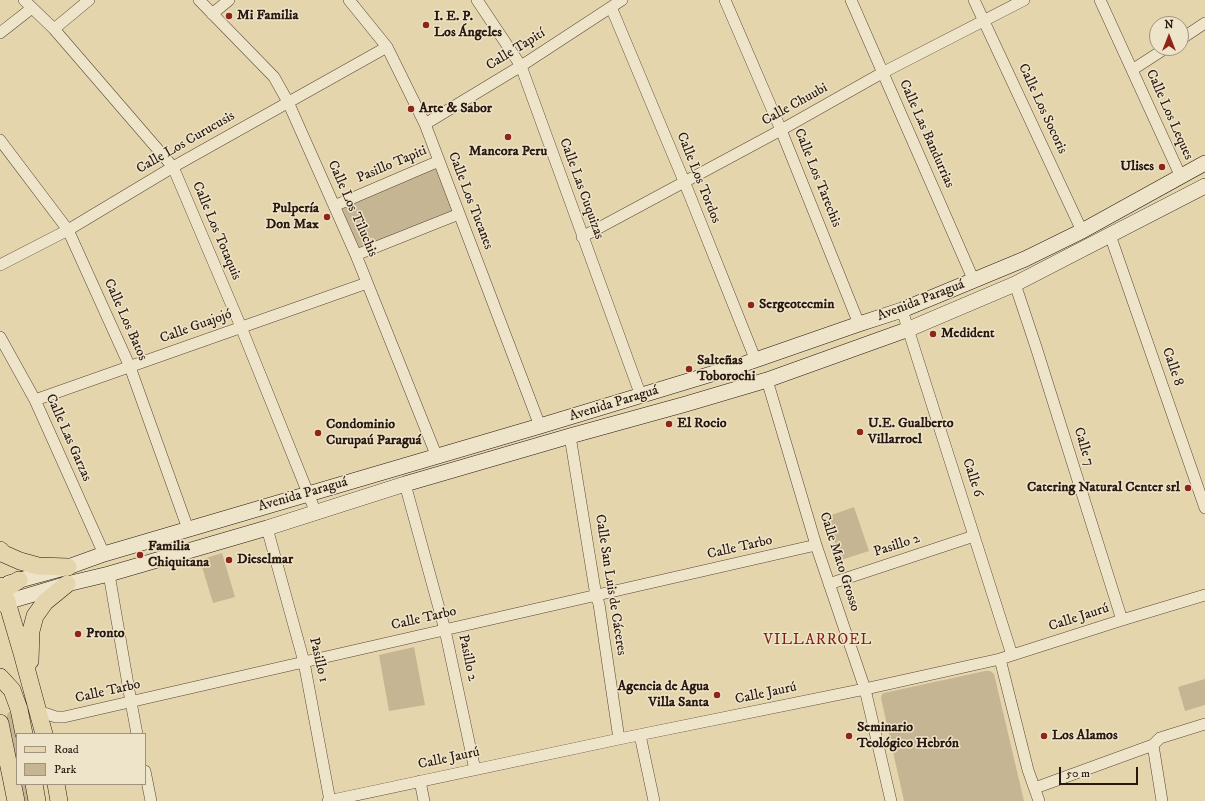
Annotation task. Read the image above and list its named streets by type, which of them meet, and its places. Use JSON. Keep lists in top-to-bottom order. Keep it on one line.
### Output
{"streets":{"main road":["Avenida Paraguá"],"street":["Calle Tapití","Calle Chuubi","Calle Los Socoris","Calle Los Leques","Calle Las Bandurrias","Calle Los Curucusis","Pasillo Tapiti","Calle Los Tordos","Calle Los Tarechis","Calle Las Cuquizas","Calle Los Tucanes","Calle Los Tiluchis","Calle Los Totaquis","Calle Los Batos","Calle Guajojó","Calle 8","Calle Las Garzas","Calle 7","Calle 6","Pasillo 2","Calle Tarbo","Calle Mato Grosso","Calle San Luis de Cáceres","Calle Jaurú","Pasillo 1"]},"crossings":[["Calle Tapití","Calle Los Tordos"],["Calle Tapití","Calle Las Cuquizas"],["Calle Tapití","Calle Los Tucanes"],["Calle Chuubi","Calle Los Socoris"],["Calle Chuubi","Calle Las Bandurrias"],["Calle Chuubi","Calle Los Tordos"],["Calle Chuubi","Calle Los Tarechis"],["Calle Chuubi","Calle Las Cuquizas"],["Calle Los Socoris","Avenida Paraguá"],["Calle Los Leques","Avenida Paraguá"],["Calle Las Bandurrias","Avenida Paraguá"],["Calle Los Curucusis","Calle Los Tucanes"],["Calle Los Curucusis","Calle Los Tiluchis"],["Calle Los Curucusis","Calle Los Totaquis"],["Calle Los Curucusis","Calle Los Batos"],["Pasillo Tapiti","Calle Los Tucanes"],["Pasillo Tapiti","Calle Los Tiluchis"],["Calle Los Tordos","Avenida Paraguá"],["Calle Los Tarechis","Avenida Paraguá"],["Calle Las Cuquizas","Avenida Paraguá"],["Calle Los Tucanes","Avenida Paraguá"],["Calle Los Tiluchis","Avenida Paraguá"],["Calle Los Tiluchis","Calle Guajojó"],["Calle Los Totaquis","Avenida Paraguá"],["Calle Los Totaquis","Calle Guajojó"],["Avenida Paraguá","Calle Los Batos"],["Avenida Paraguá","Calle 8"],["Avenida Paraguá","Calle Las Garzas"],["Avenida Paraguá","Calle 7"],["Avenida Paraguá","Calle 6"],["Avenida Paraguá","Pasillo 2"],["Avenida Paraguá","Calle Mato Grosso"],["Avenida Paraguá","Calle San Luis de Cáceres"],["Avenida Paraguá","Pasillo 1"],["Calle Los Batos","Calle Guajojó"],["Calle Guajojó","Calle Las Garzas"],["Calle 7","Calle Jaurú"],["Calle 6","Pasillo 2"],["Calle 6","Calle Jaurú"],["Pasillo 2","Calle Tarbo"],["Pasillo 2","Calle Mato Grosso"],["Pasillo 2","Calle Jaurú"],["Calle Tarbo","Calle Mato Grosso"],["Calle Tarbo","Calle San Luis de Cáceres"],["Calle Tarbo","Pasillo 1"],["Calle Mato Grosso","Calle Jaurú"],["Calle San Luis de Cáceres","Calle Jaurú"],["Calle Jaurú","Pasillo 1"]],"districts":["VILLARROEL"],"places":["Mi Familia","I. E. P. Los Ángeles","Arte & Sabor","Mancora Peru","Ulises","Pulpería Don Max","Sergeotecmin","Medident","Salteñas Toborochi","El Rocio","U.E. Gualberto Villarroel","Condominio Curupaú Paraguá","Catering Natural Center srl","Familia Chiquitana","Dieselmar","Pronto","Agencia de Agua Villa Santa","Seminario Teológico Hebrón","Los Alamos"],"legend":["Road","Park"],"scale_bar":"50 m","north":"top"}
